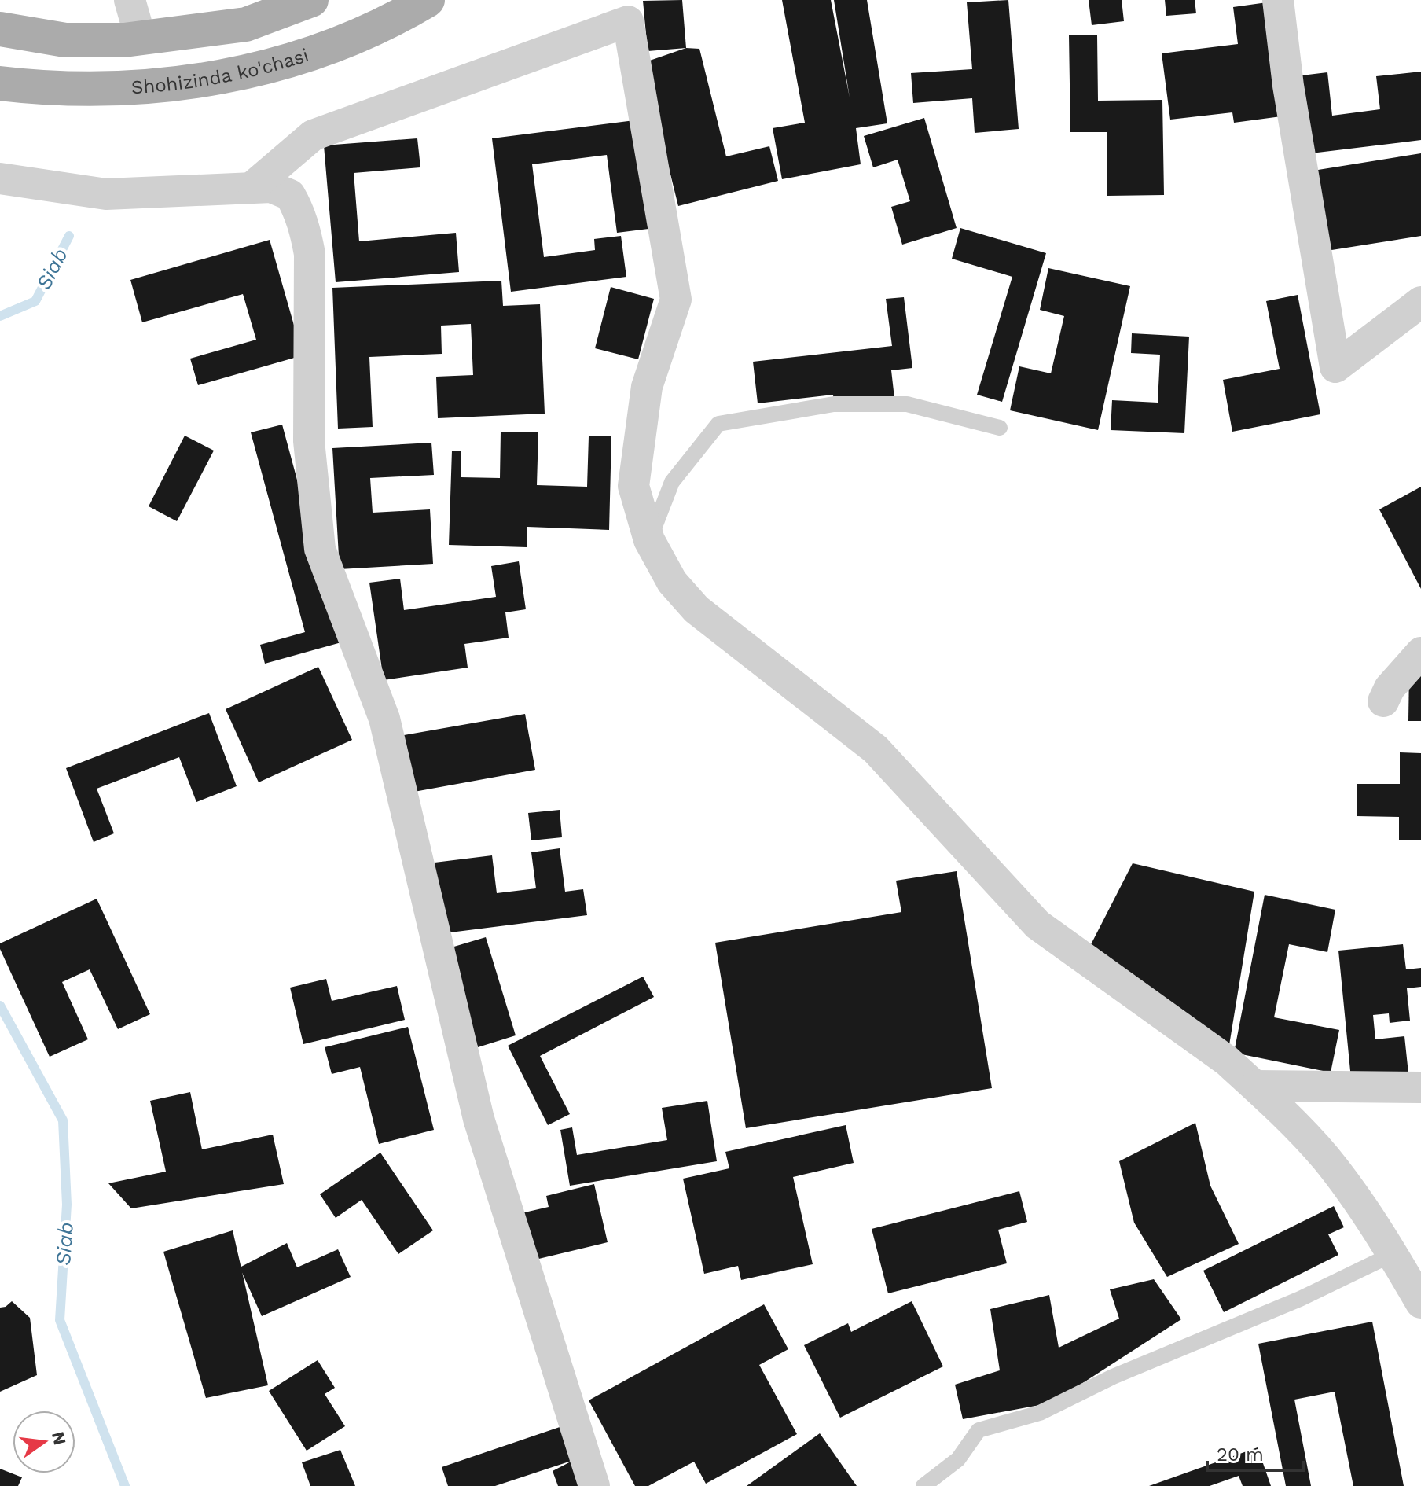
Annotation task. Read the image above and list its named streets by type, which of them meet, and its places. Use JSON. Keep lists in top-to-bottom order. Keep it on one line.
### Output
{"streets":{"main road":["Shohizinda ko'chasi"]},"water":["Siab"],"scale_bar":"20 m","north":"right"}
